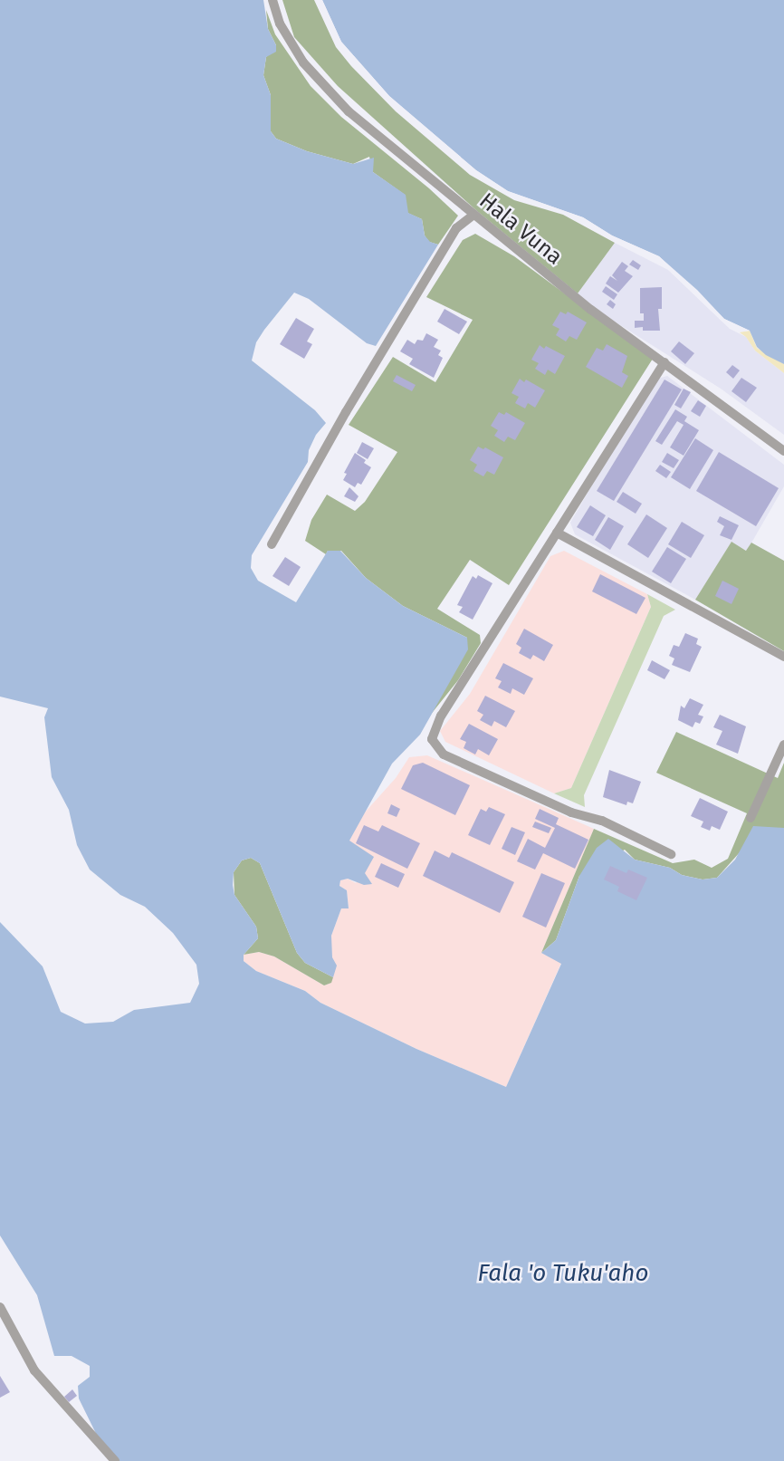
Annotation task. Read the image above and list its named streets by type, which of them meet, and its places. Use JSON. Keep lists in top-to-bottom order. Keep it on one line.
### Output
{"streets":{"street":["Hala Vuna"]},"water":["Fala 'o Tuku'aho"]}
